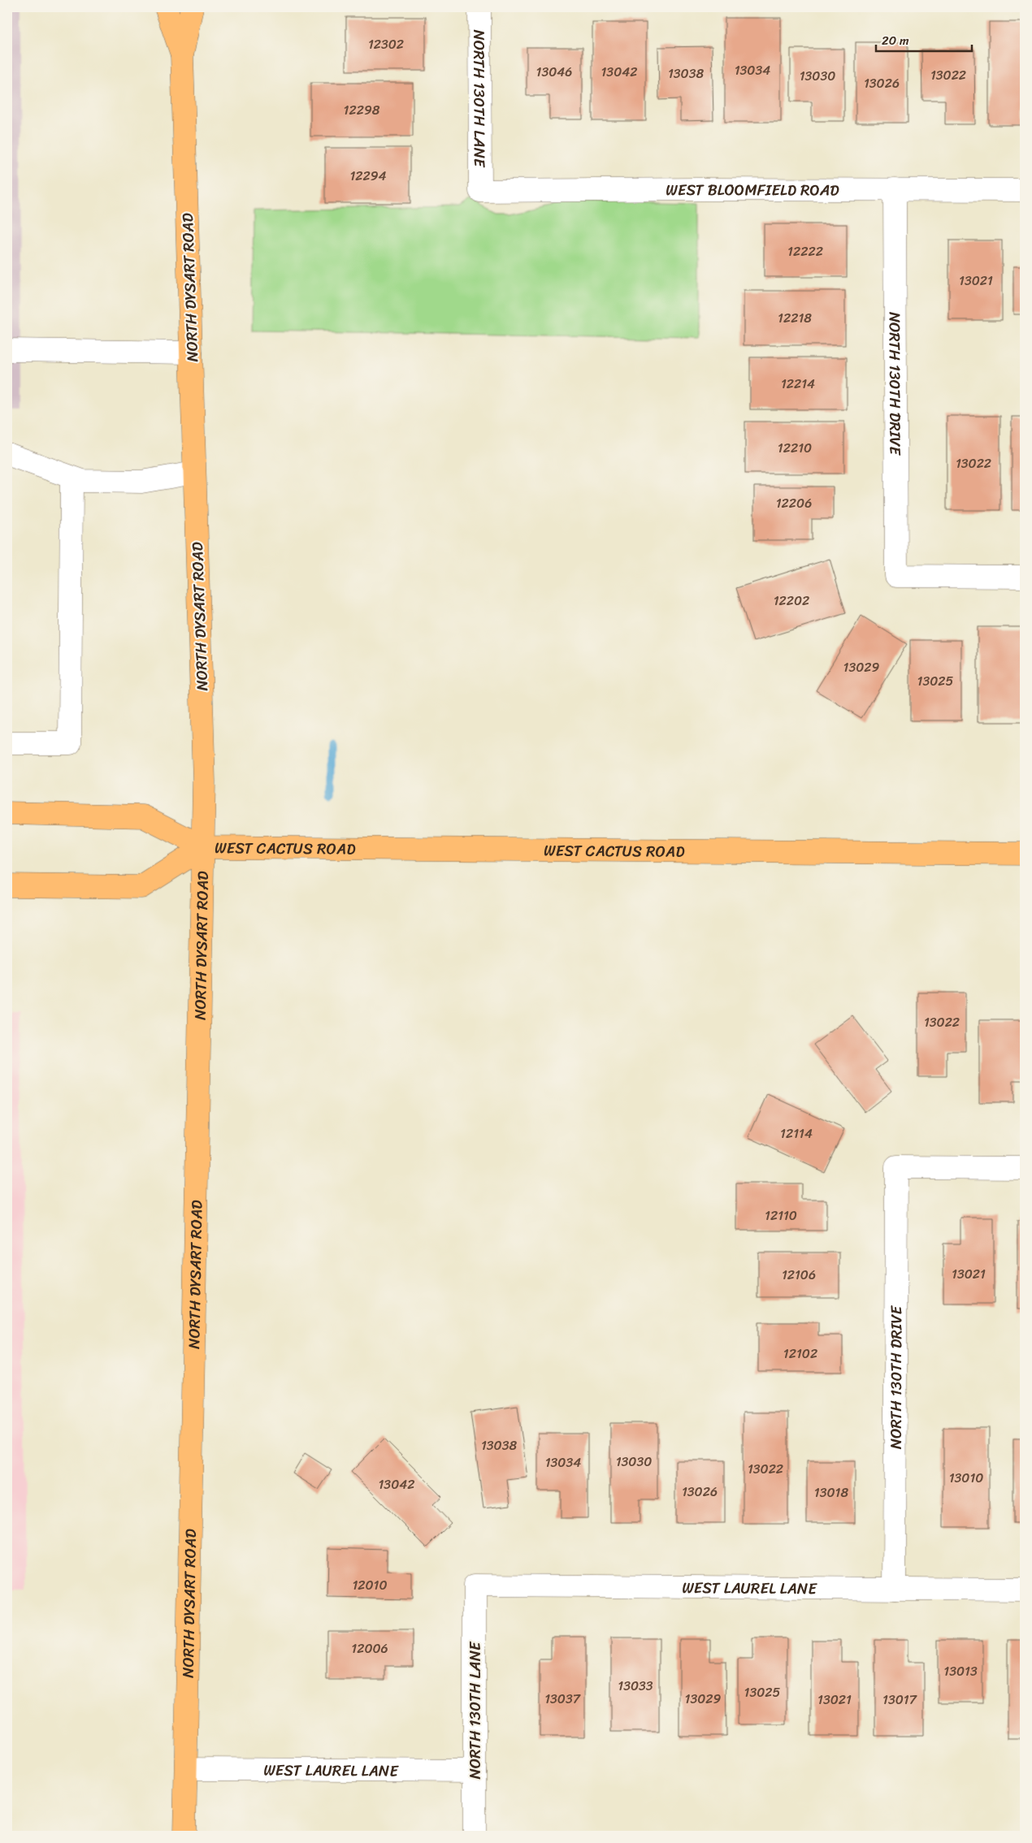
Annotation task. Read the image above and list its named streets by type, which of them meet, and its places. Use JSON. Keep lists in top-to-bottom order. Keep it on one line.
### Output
{"streets":{"main road":["NORTH DYSART ROAD","WEST CACTUS ROAD"],"street":["NORTH 130TH LANE","WEST BLOOMFIELD ROAD","NORTH 130TH DRIVE","WEST LAUREL LANE"]},"crossings":[["NORTH 130TH LANE","WEST BLOOMFIELD ROAD"],["NORTH 130TH LANE","WEST LAUREL LANE"],["WEST BLOOMFIELD ROAD","NORTH 130TH DRIVE"],["NORTH DYSART ROAD","WEST CACTUS ROAD"],["NORTH DYSART ROAD","WEST LAUREL LANE"],["NORTH 130TH DRIVE","WEST LAUREL LANE"]],"house_numbers":["12302","13034","13046","13042","13038","13022","13030","13026","12298","12294","12222","13021","12218","12214","12210","13022","12206","12202","13029","13025","13022","12114","12110","13021","12106","12102","13038","13030","13034","13022","13010","13042","13026","13018","12010","12006","13013","13033","13025","13037","13029","13021","13017"],"scale_bar":"20 m"}
